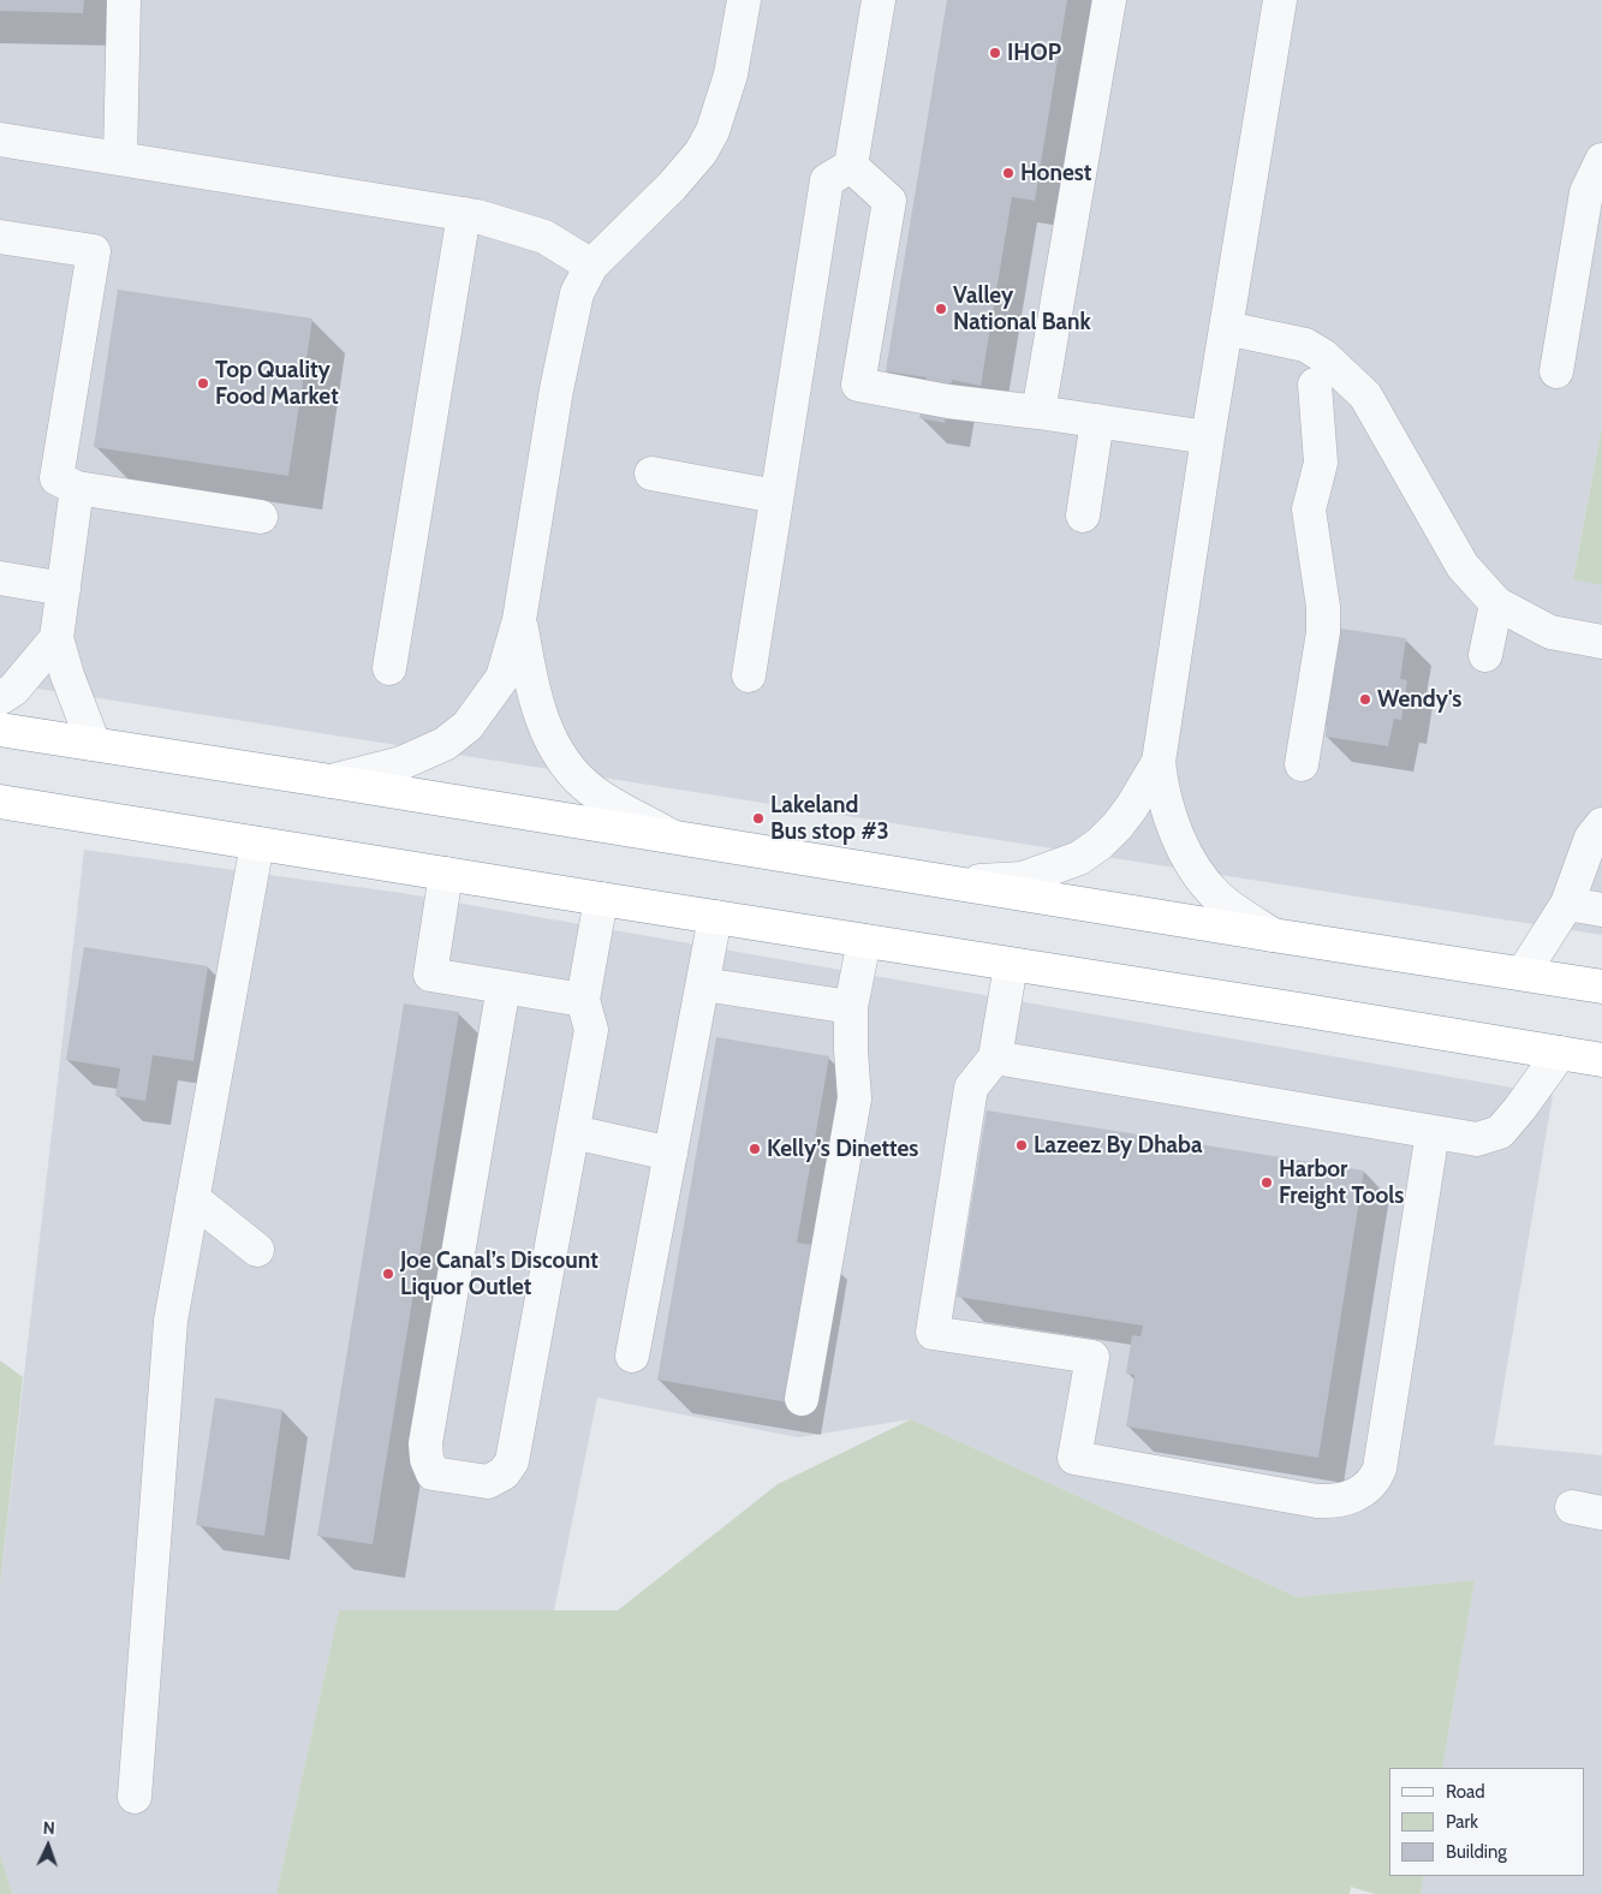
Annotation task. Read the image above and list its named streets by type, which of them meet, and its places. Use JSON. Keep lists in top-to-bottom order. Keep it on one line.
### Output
{"places":["IHOP","Honest","Valley National Bank","Top Quality Food Market","Wendy's","Lakeland Bus stop #3","Lazeez By Dhaba","Kelly’s Dinettes","Harbor Freight Tools","Joe Canal’s Discount Liquor Outlet"],"legend":["Road","Park","Building"],"north":"top"}
